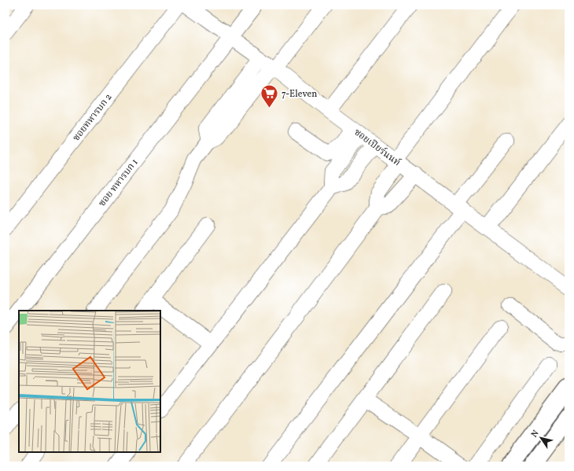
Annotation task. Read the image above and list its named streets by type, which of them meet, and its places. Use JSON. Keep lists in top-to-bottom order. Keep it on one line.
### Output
{"streets":{"street":["ซอยทหารบก 2","ซอยเปียร์นนท์","ซอย ทหารบก 1"]},"crossings":[["ซอยเปียร์นนท์","ซอย ทหารบก 1"]],"places":{"supermarket":["7-Eleven"]},"north":"top left"}
